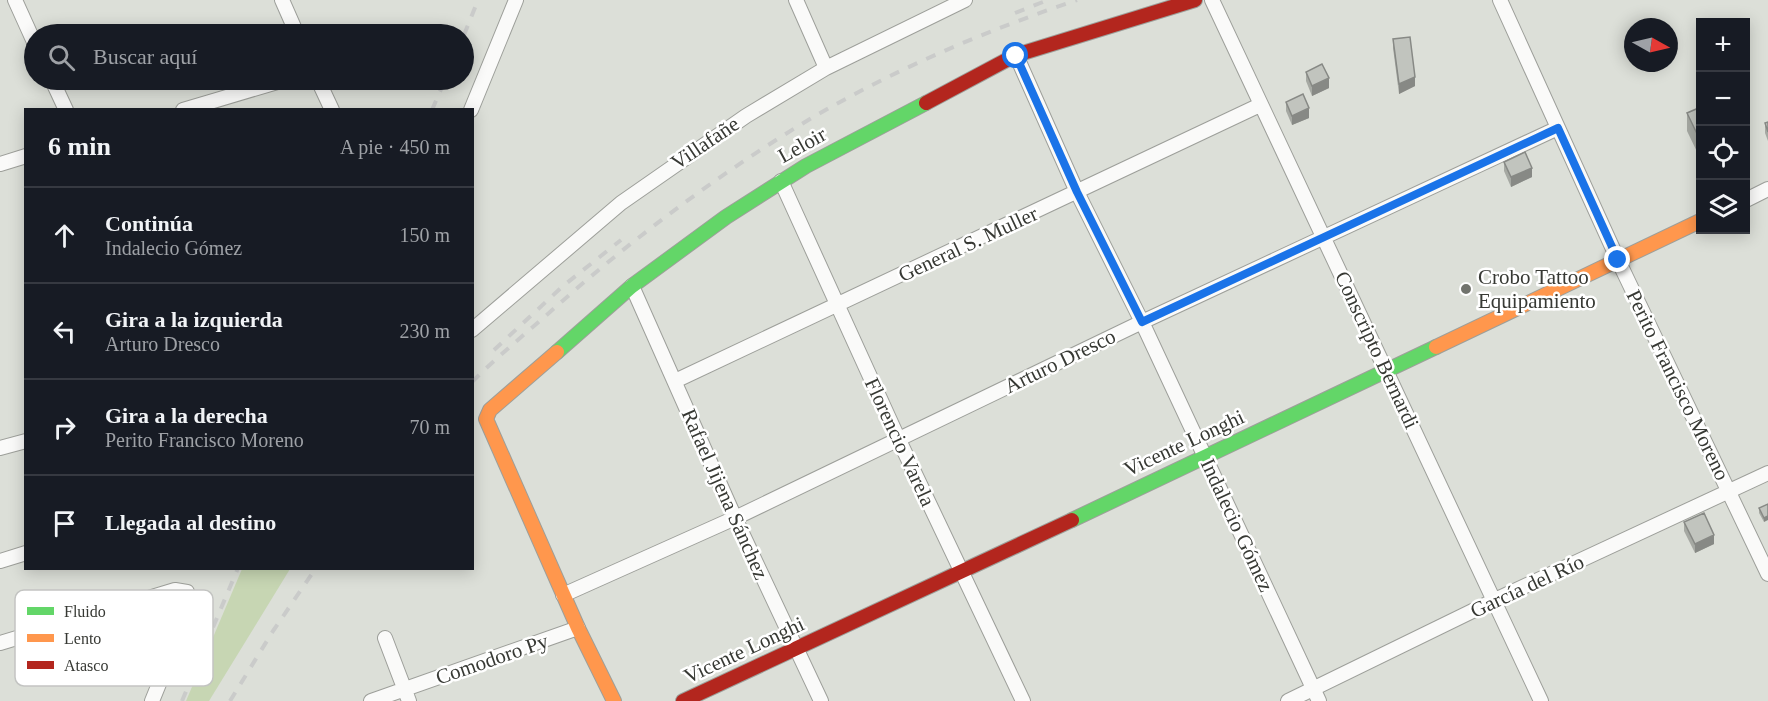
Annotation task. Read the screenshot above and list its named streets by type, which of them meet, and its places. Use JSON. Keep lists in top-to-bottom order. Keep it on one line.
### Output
{"streets":{"street":["Villafañe","Leloir","General S. Muller","Conscripto Bernardi","Arturo Dresco","Perito Francisco Moreno","Florencio Varela","Vicente Longhi","Rafael Jijena Sánchez","Indalecio Gómez","García del Río","Comodoro Py"]},"crossings":[["Leloir","Arturo Dresco"],["Leloir","Florencio Varela"],["Leloir","Rafael Jijena Sánchez"],["Leloir","Indalecio Gómez"],["General S. Muller","Conscripto Bernardi"],["General S. Muller","Florencio Varela"],["General S. Muller","Rafael Jijena Sánchez"],["General S. Muller","Indalecio Gómez"],["Conscripto Bernardi","Arturo Dresco"],["Conscripto Bernardi","Vicente Longhi"],["Conscripto Bernardi","García del Río"],["Arturo Dresco","Perito Francisco Moreno"],["Arturo Dresco","Florencio Varela"],["Arturo Dresco","Rafael Jijena Sánchez"],["Arturo Dresco","Indalecio Gómez"],["Perito Francisco Moreno","Vicente Longhi"],["Perito Francisco Moreno","García del Río"],["Florencio Varela","Vicente Longhi"],["Vicente Longhi","Rafael Jijena Sánchez"],["Vicente Longhi","Indalecio Gómez"],["Indalecio Gómez","García del Río"]],"places":["Crobo Tattoo Equipamiento"],"legend":["Fluido","Lento","Atasco"],"north":"right","page":{"map_buttons":["+","−"],"search":"Buscar aquí","heading":["6 min","A pie · 450 m"],"list":[["Continúa","Indalecio Gómez","150 m"],["Gira a la izquierda","Arturo Dresco","230 m"],["Gira a la derecha","Perito Francisco Moreno","70 m"],"Llegada al destino"]}}
